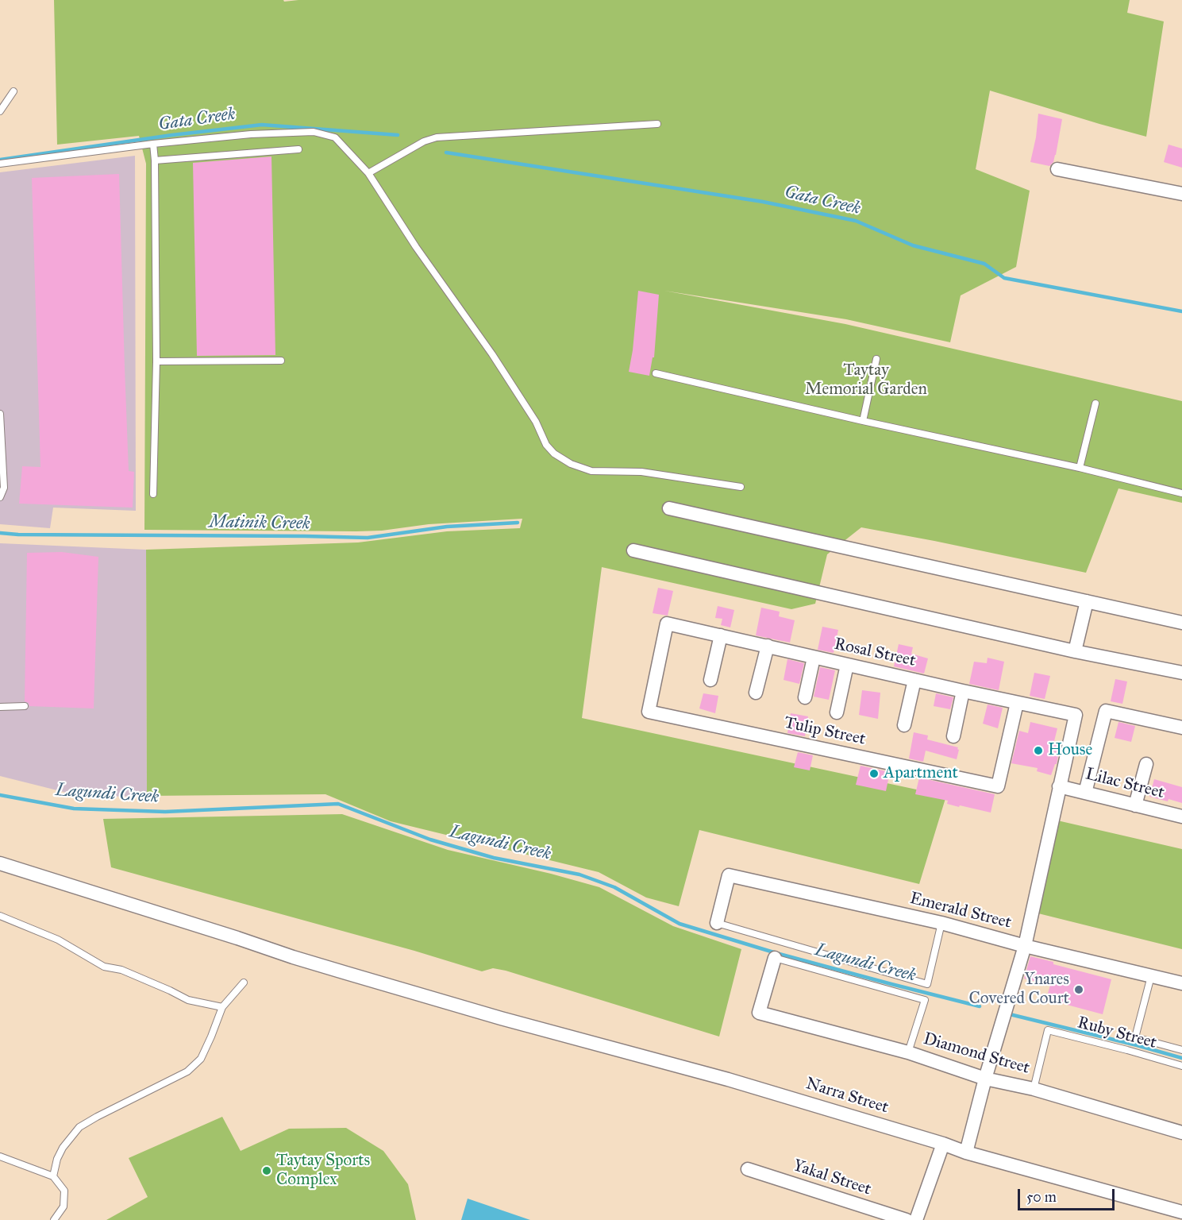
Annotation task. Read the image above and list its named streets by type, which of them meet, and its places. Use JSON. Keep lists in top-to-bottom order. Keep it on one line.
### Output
{"streets":{"street":["Rosal Street","Tulip Street","Lilac Street","Emerald Street","Diamond Street","Narra Street","Yakal Street"],"lane":["Ruby Street"]},"crossings":[["Rosal Street","Tulip Street"],["Rosal Street","Lilac Street"],["Ruby Street","Diamond Street"]],"water":["Gata Creek","Matinik Creek","Lagundi Creek"],"parks":["Taytay Memorial Garden"],"places":["House","Apartment","Ynares Covered Court","Taytay Sports Complex"],"scale_bar":"50 m"}
